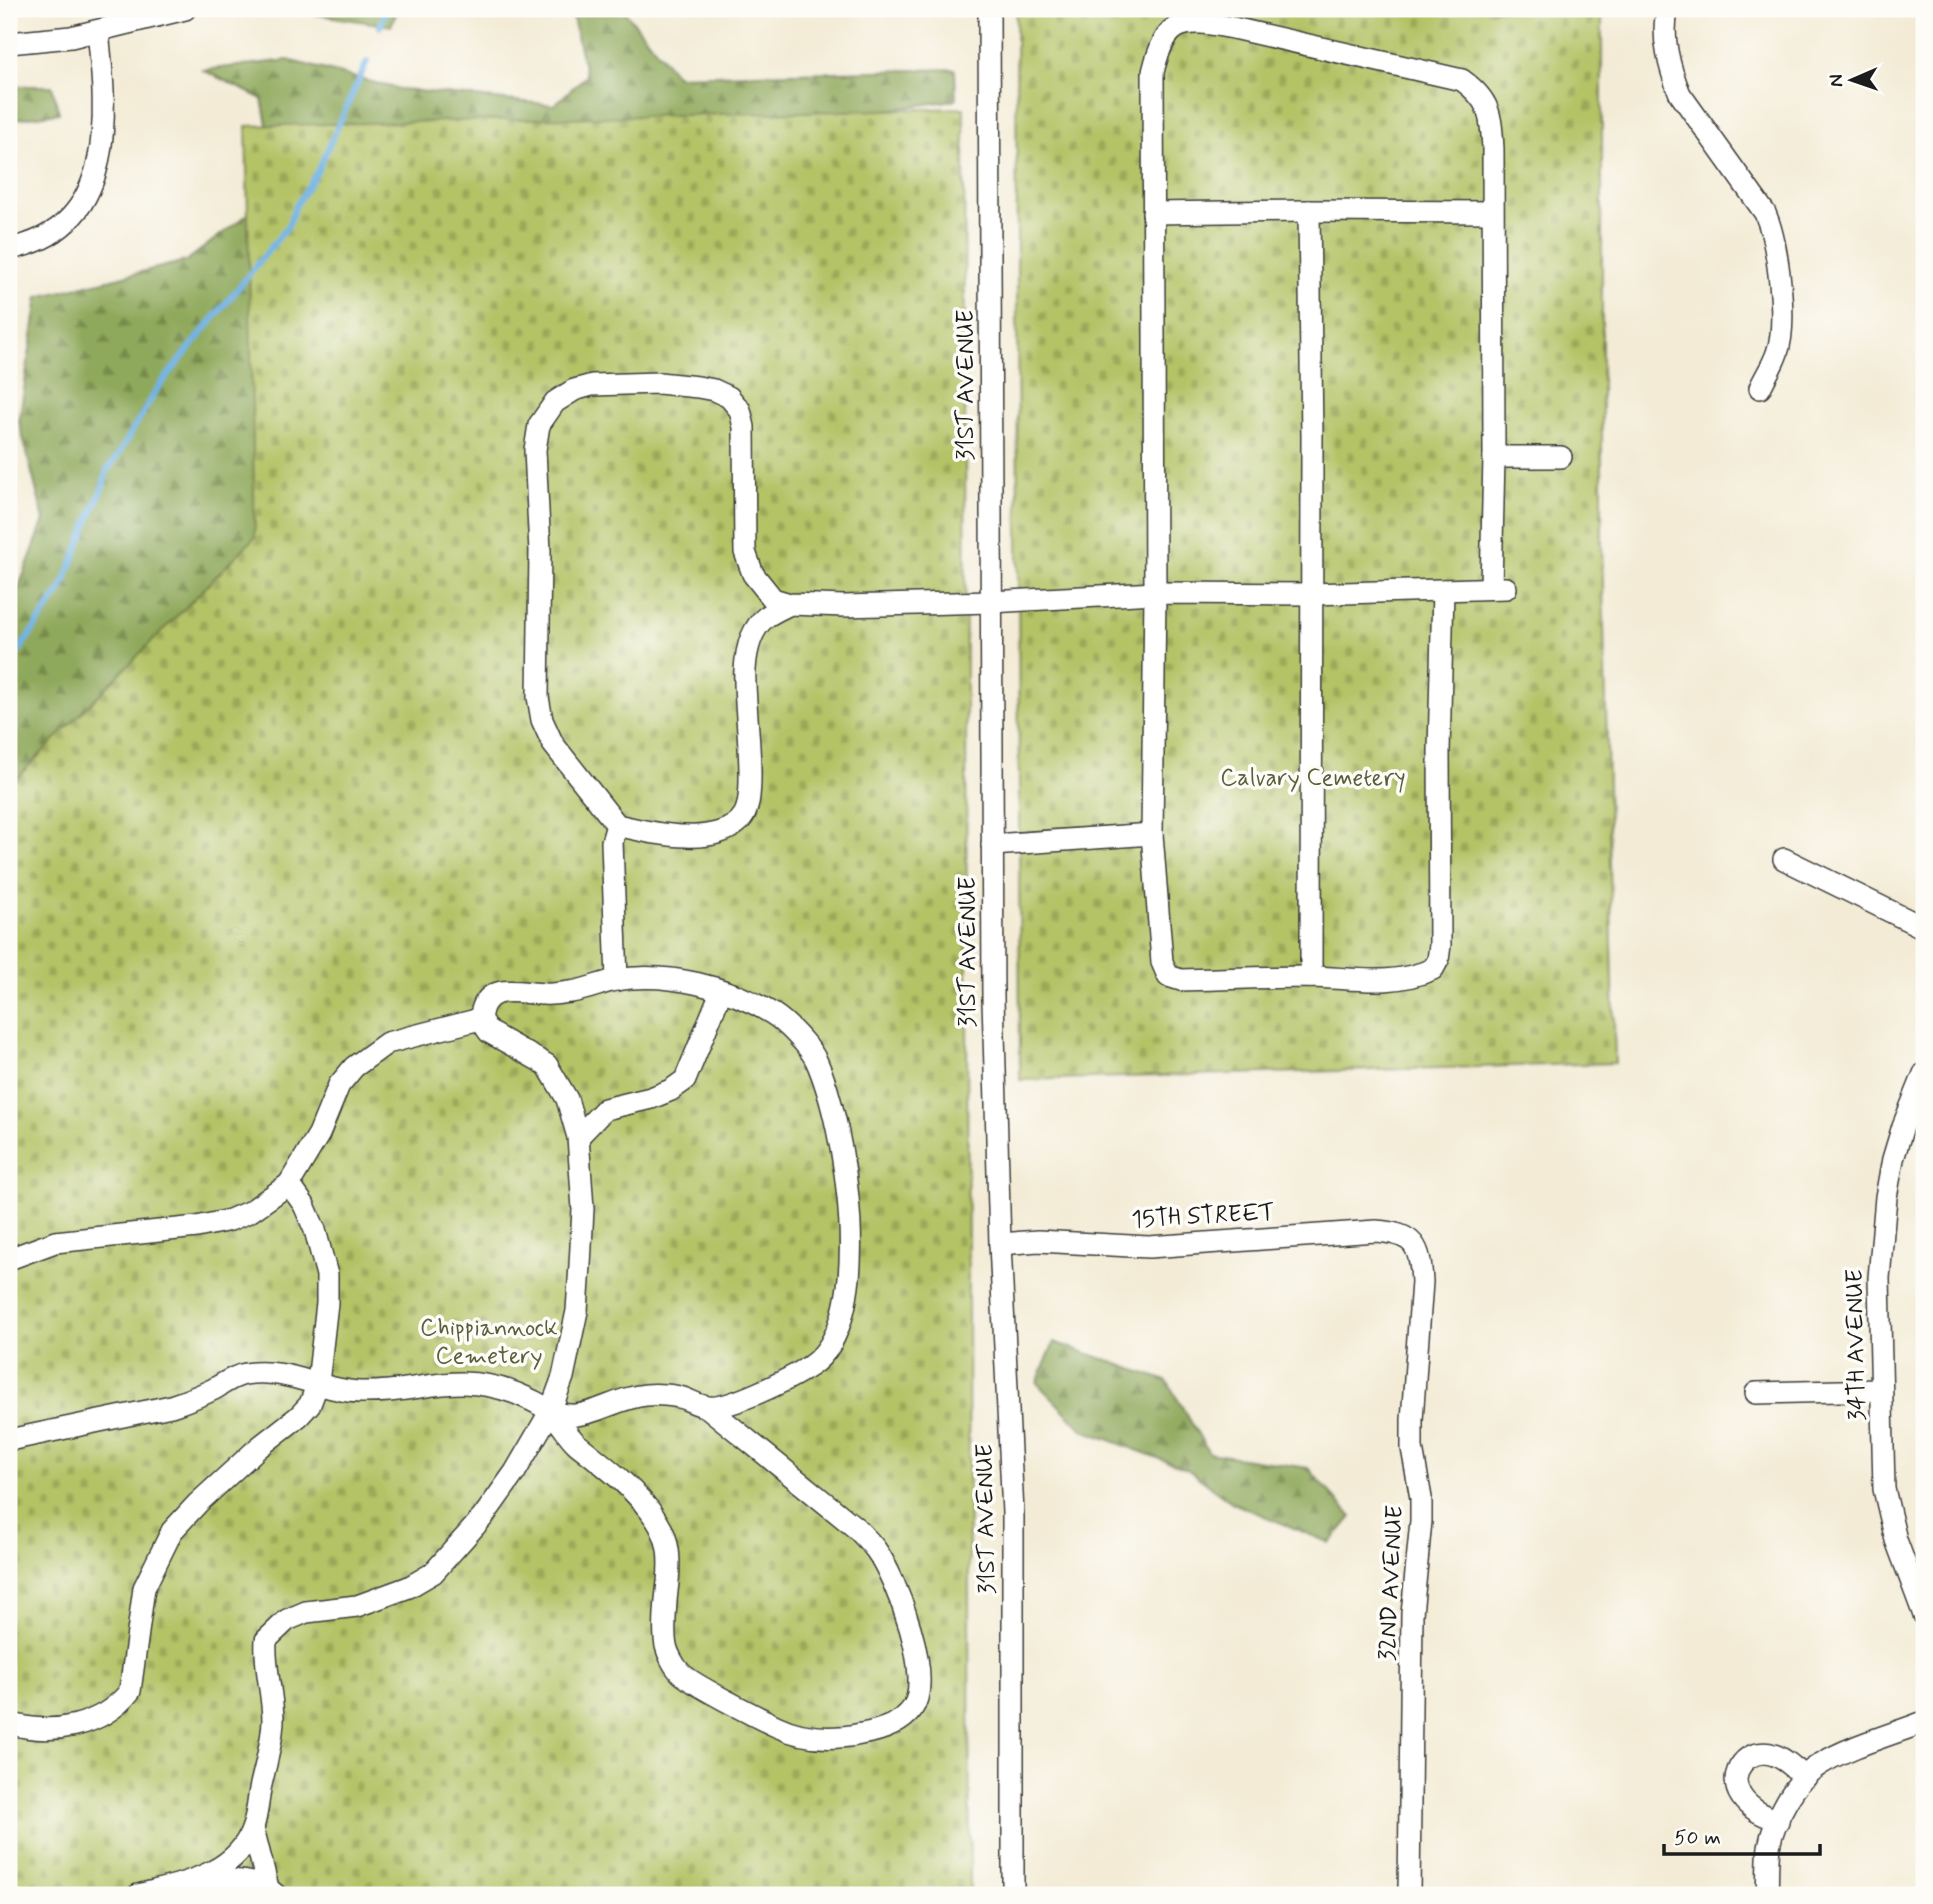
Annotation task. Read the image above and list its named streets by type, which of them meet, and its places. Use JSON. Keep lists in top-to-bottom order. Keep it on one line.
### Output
{"streets":{"street":["31ST AVENUE","15TH STREET","34TH AVENUE","32ND AVENUE"]},"crossings":[["31ST AVENUE","15TH STREET"],["15TH STREET","32ND AVENUE"]],"parks":["Calvary Cemetery","Chippiannock Cemetery"],"scale_bar":"50 m","north":"left"}
